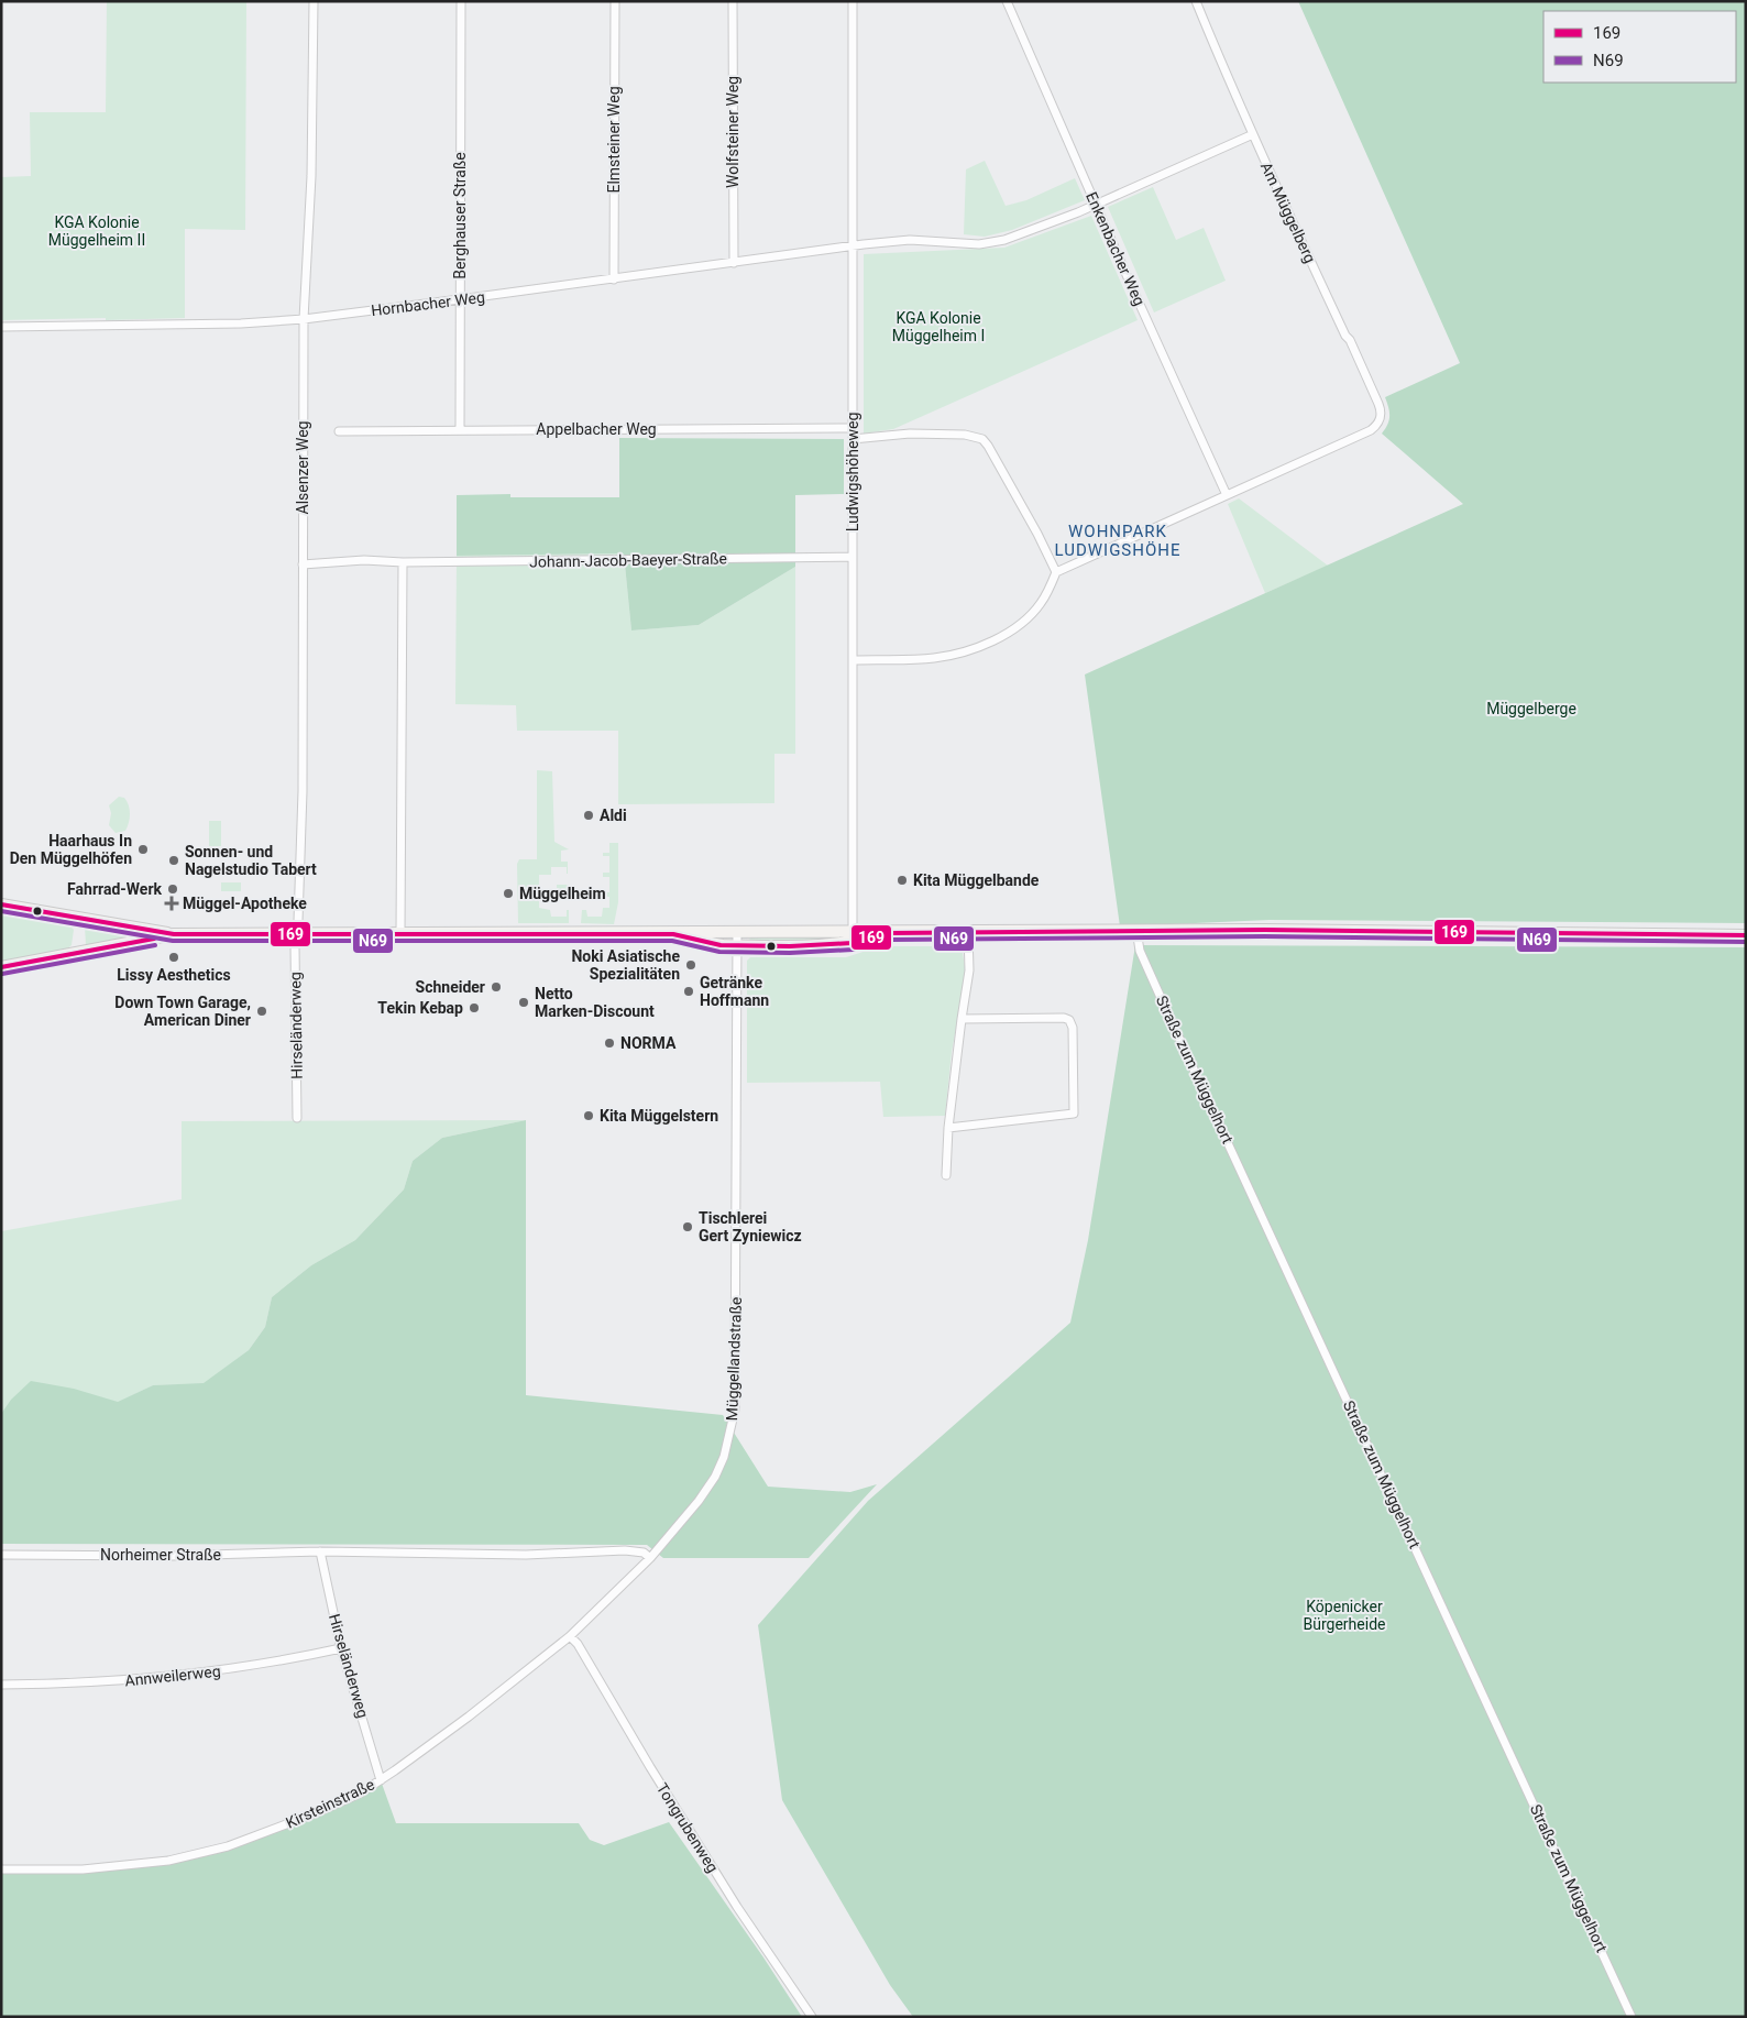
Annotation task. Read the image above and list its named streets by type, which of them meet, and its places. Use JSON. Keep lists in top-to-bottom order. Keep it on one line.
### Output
{"streets":{"street":["Wolfsteiner Weg","Elmsteiner Weg","Am Müggelberg","Berghauser Straße","Enkenbacher Weg","Hornbacher Weg","Appelbacher Weg","Alsenzer Weg","Ludwigshöheweg","Johann-Jacob-Baeyer-Straße","Hirseländerweg","Straße zum Müggelhort","Müggellandstraße","Norheimer Straße","Annweilerweg","Kirsteinstraße","Tongrubenweg"]},"crossings":[["Wolfsteiner Weg","Hornbacher Weg"],["Elmsteiner Weg","Hornbacher Weg"],["Am Müggelberg","Enkenbacher Weg"],["Am Müggelberg","Hornbacher Weg"],["Berghauser Straße","Hornbacher Weg"],["Berghauser Straße","Appelbacher Weg"],["Enkenbacher Weg","Hornbacher Weg"],["Hornbacher Weg","Alsenzer Weg"],["Hornbacher Weg","Ludwigshöheweg"],["Appelbacher Weg","Ludwigshöheweg"],["Alsenzer Weg","Johann-Jacob-Baeyer-Straße"],["Alsenzer Weg","Hirseländerweg"],["Ludwigshöheweg","Johann-Jacob-Baeyer-Straße"],["Hirseländerweg","Norheimer Straße"],["Hirseländerweg","Annweilerweg"],["Hirseländerweg","Kirsteinstraße"],["Müggellandstraße","Kirsteinstraße"],["Kirsteinstraße","Tongrubenweg"]],"districts":["WOHNPARK LUDWIGSHÖHE"],"parks":["KGA Kolonie Müggelheim II","KGA Kolonie Müggelheim I","Müggelberge","Köpenicker Bürgerheide"],"places":{"other":["Aldi","Haarhaus In Den Müggelhöfen","Sonnen- und Nagelstudio Tabert","Kita Müggelbande","Fahrrad-Werk","Müggelheim","Lissy Aesthetics","Noki Asiatische Spezialitäten","Schneider","Getränke Hoffmann","Netto Marken-Discount","Tekin Kebap","Down Town Garage, American Diner","NORMA","Kita Müggelstern","Tischlerei Gert Zyniewicz"],"health":["Müggel-Apotheke"]},"lines":["transit line 169","transit line N69"],"legend":["169","N69"]}
